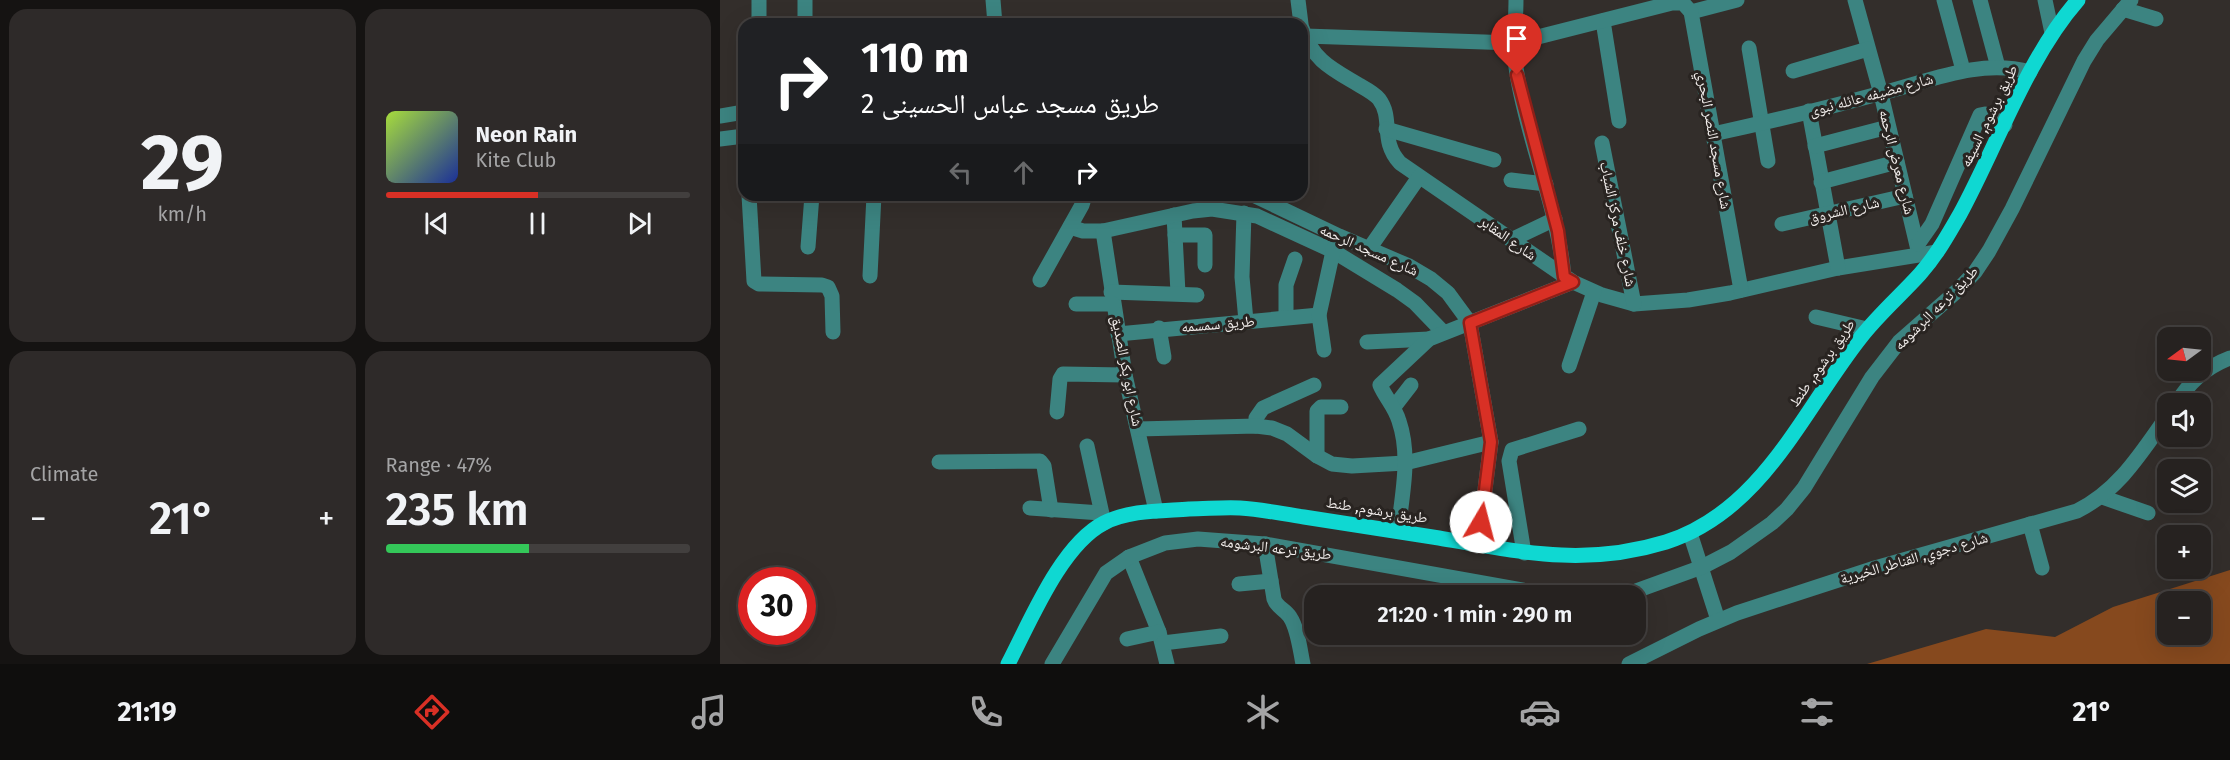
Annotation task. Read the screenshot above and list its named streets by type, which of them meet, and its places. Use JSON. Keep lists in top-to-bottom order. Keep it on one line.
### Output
{"streets":{"main road":["طريق برشوم, السيفه","طريق برشوم, طنط"],"street":["شارع مضيفه عائله نبوى","شارع مسجد النصر البحري","شارع معرض الرحمه","شارع الشروق","شارع خلف مركز الشباب","شارع المقابر","شارع مسجد الرحمه","طريق ترعه البرشومه","طريق سمسمه","شارع ابو بكر الصديق","شارع دجوي, القناطر الخيرية"]},"crossings":[["شارع مضيفه عائله نبوى","طريق برشوم, السيفه"],["شارع مضيفه عائله نبوى","شارع مسجد النصر البحري"],["شارع مضيفه عائله نبوى","شارع معرض الرحمه"],["طريق برشوم, السيفه","شارع المقابر"],["طريق برشوم, السيفه","طريق برشوم, طنط"],["شارع مسجد النصر البحري","شارع المقابر"],["شارع معرض الرحمه","شارع الشروق"],["شارع معرض الرحمه","شارع المقابر"],["شارع خلف مركز الشباب","شارع المقابر"],["شارع المقابر","طريق برشوم, طنط"],["طريق سمسمه","شارع ابو بكر الصديق"],["طريق برشوم, طنط","شارع ابو بكر الصديق"]],"north":"left","page":{"tile":[["29","km/h"],"Climate",["Range · 47%","235 km"]],"turn":["110 m","طريق مسجد عباس الحسينى 2"],"song":["Neon Rain","Kite Club"],"map_buttons":["+","−"],"heat":["−","21°","+"],"limit":"30","trip":"21:20 · 1 min · 290 m","tabs":["21:19","21°"]}}
